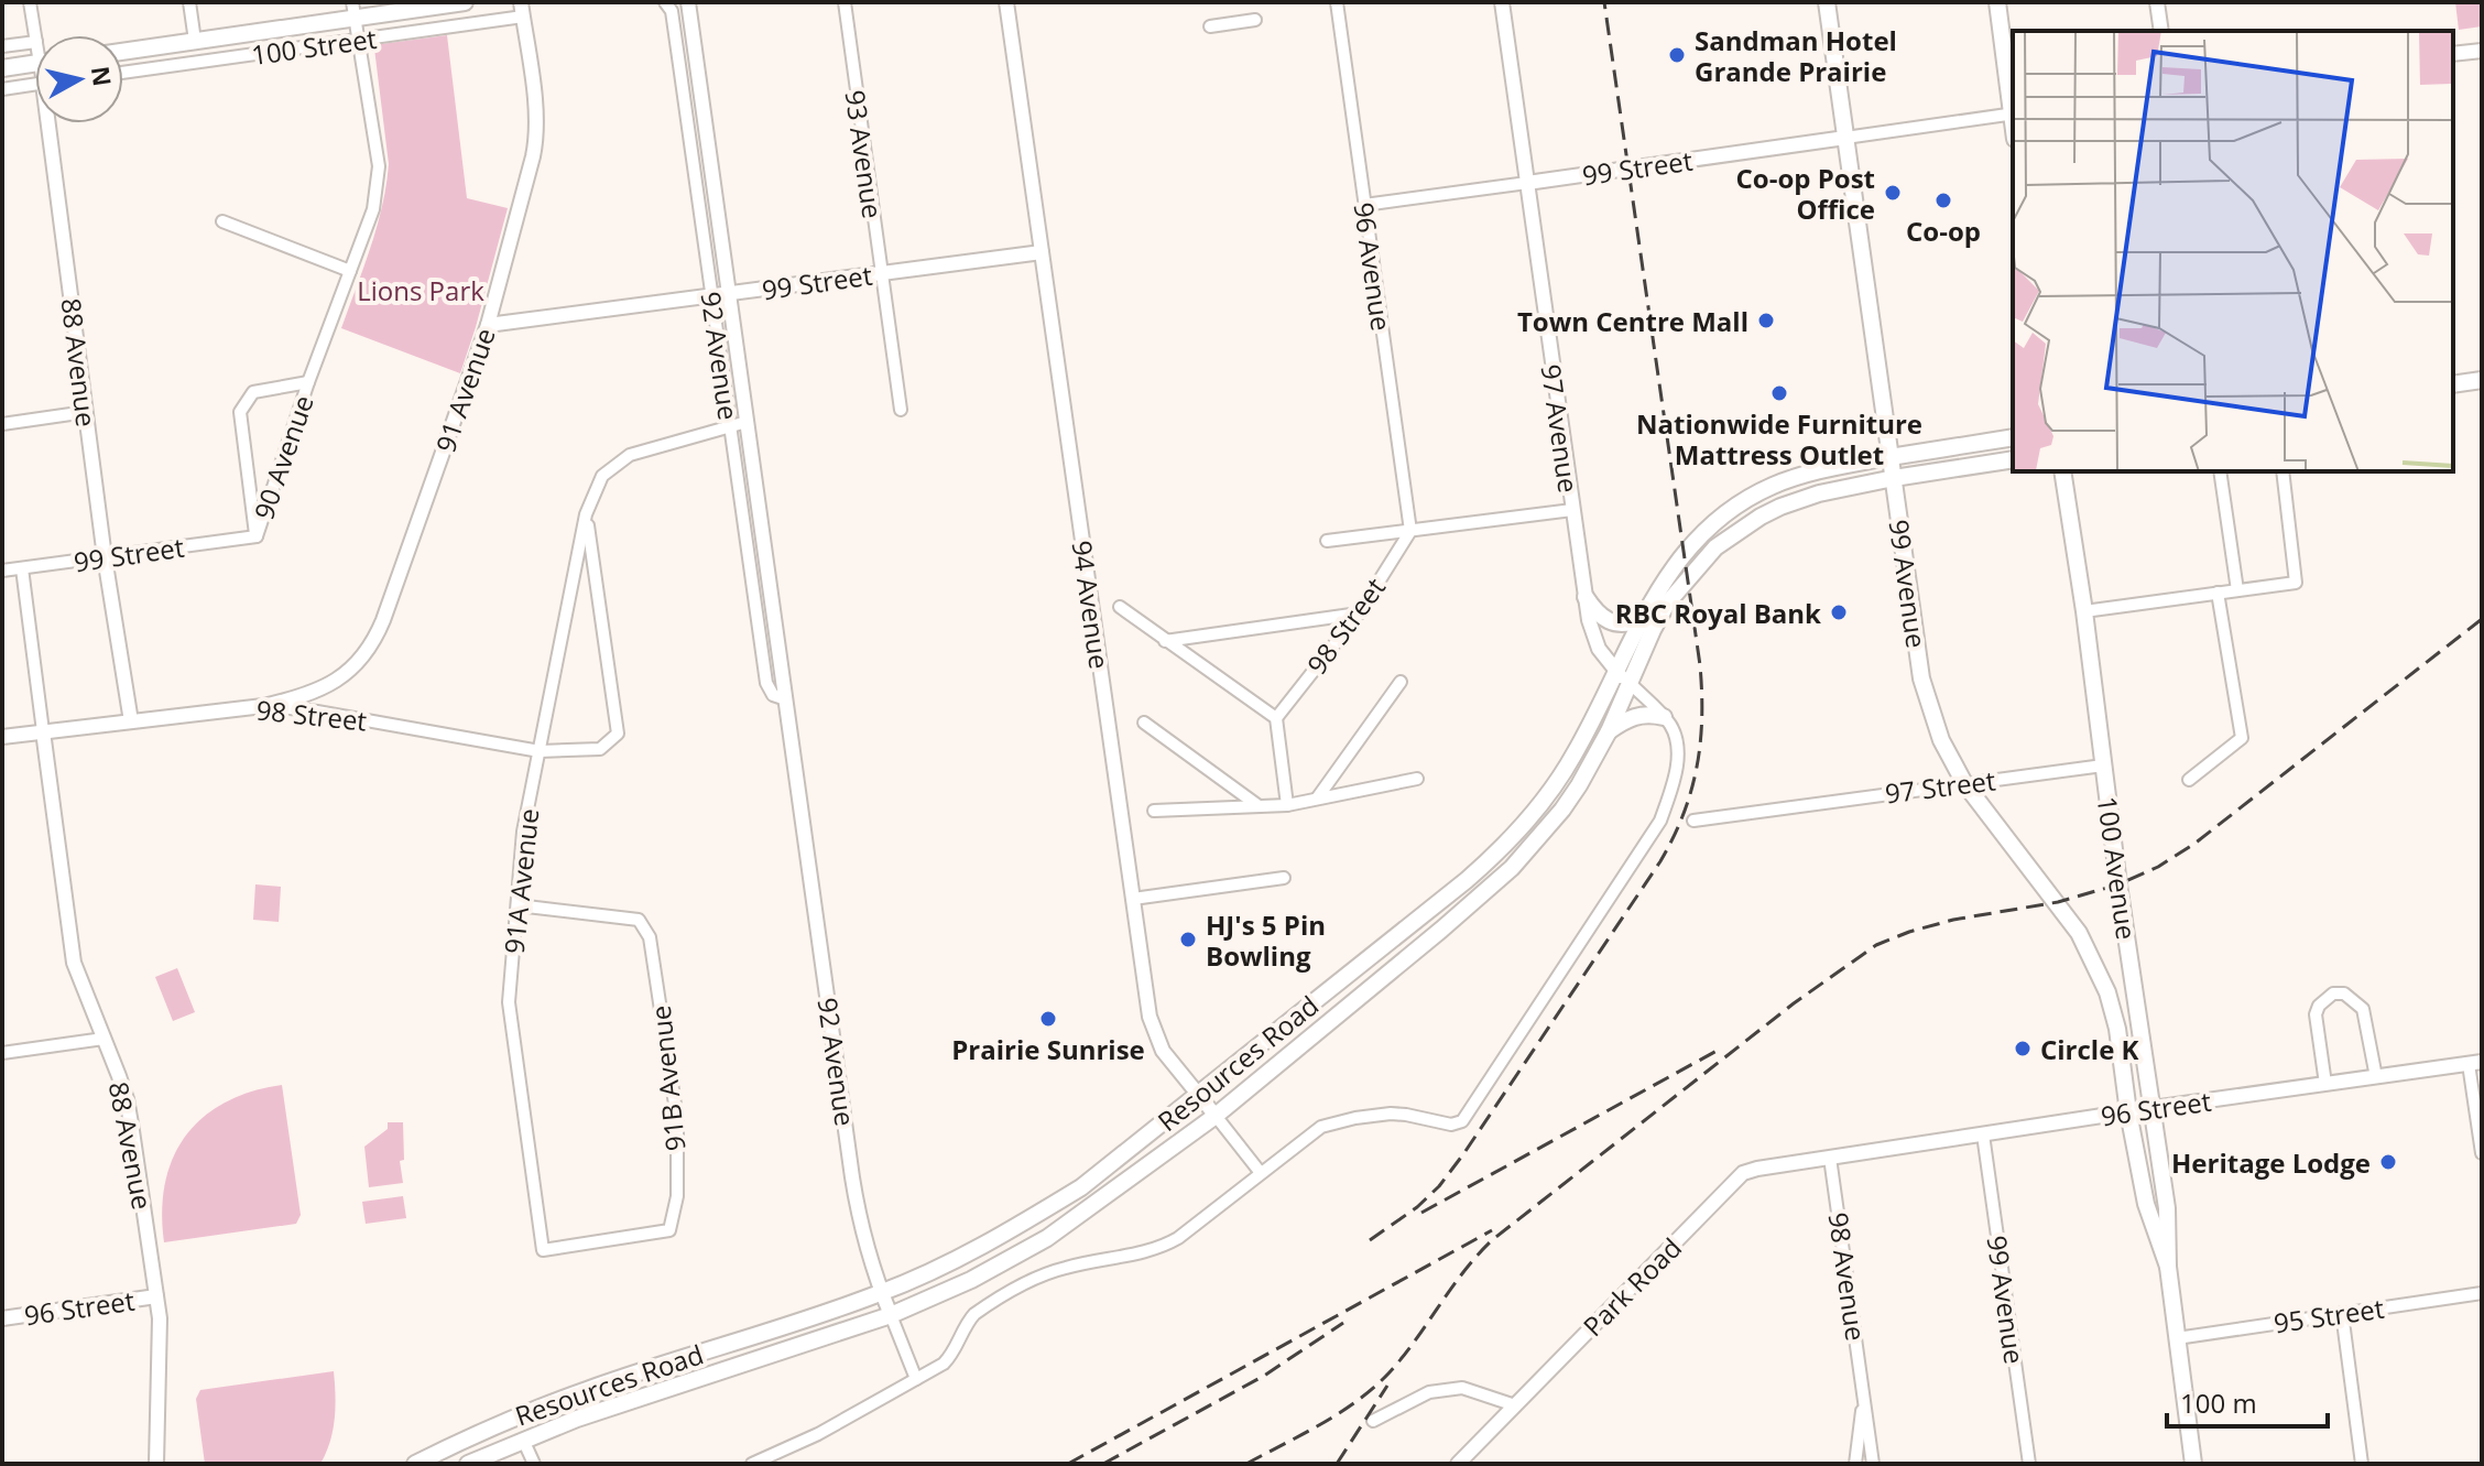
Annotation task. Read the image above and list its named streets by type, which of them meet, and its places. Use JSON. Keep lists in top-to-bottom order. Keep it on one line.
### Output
{"streets":{"main road":["100 Street","99 Avenue","100 Avenue","Resources Road"],"street":["93 Avenue","99 Street","96 Avenue","92 Avenue","88 Avenue","91 Avenue","97 Avenue","90 Avenue","94 Avenue","98 Street","97 Street","91A Avenue","91B Avenue","96 Street","98 Avenue","Park Road","95 Street"]},"crossings":[["100 Street","91 Avenue"],["100 Street","90 Avenue"],["93 Avenue","99 Street"],["99 Street","96 Avenue"],["99 Street","92 Avenue"],["99 Street","88 Avenue"],["99 Street","91 Avenue"],["99 Street","97 Avenue"],["99 Street","90 Avenue"],["99 Street","99 Avenue"],["99 Street","94 Avenue"],["96 Avenue","98 Street"],["92 Avenue","91A Avenue"],["92 Avenue","Resources Road"],["88 Avenue","98 Street"],["88 Avenue","96 Street"],["91 Avenue","98 Street"],["97 Avenue","98 Street"],["97 Avenue","Resources Road"],["99 Avenue","97 Street"],["99 Avenue","100 Avenue"],["99 Avenue","Resources Road"],["99 Avenue","96 Street"],["94 Avenue","Resources Road"],["98 Street","91A Avenue"],["97 Street","100 Avenue"],["100 Avenue","96 Street"],["100 Avenue","95 Street"],["91A Avenue","91B Avenue"],["96 Street","98 Avenue"],["96 Street","Park Road"],["98 Avenue","Park Road"]],"parks":["Lions Park"],"places":["Sandman Hotel Grande Prairie","Co-op Post Office","Co-op","Town Centre Mall","Nationwide Furniture Mattress Outlet","RBC Royal Bank","HJ's 5 Pin Bowling","Prairie Sunrise","Circle K","Heritage Lodge"],"scale_bar":"100 m","north":"right"}
